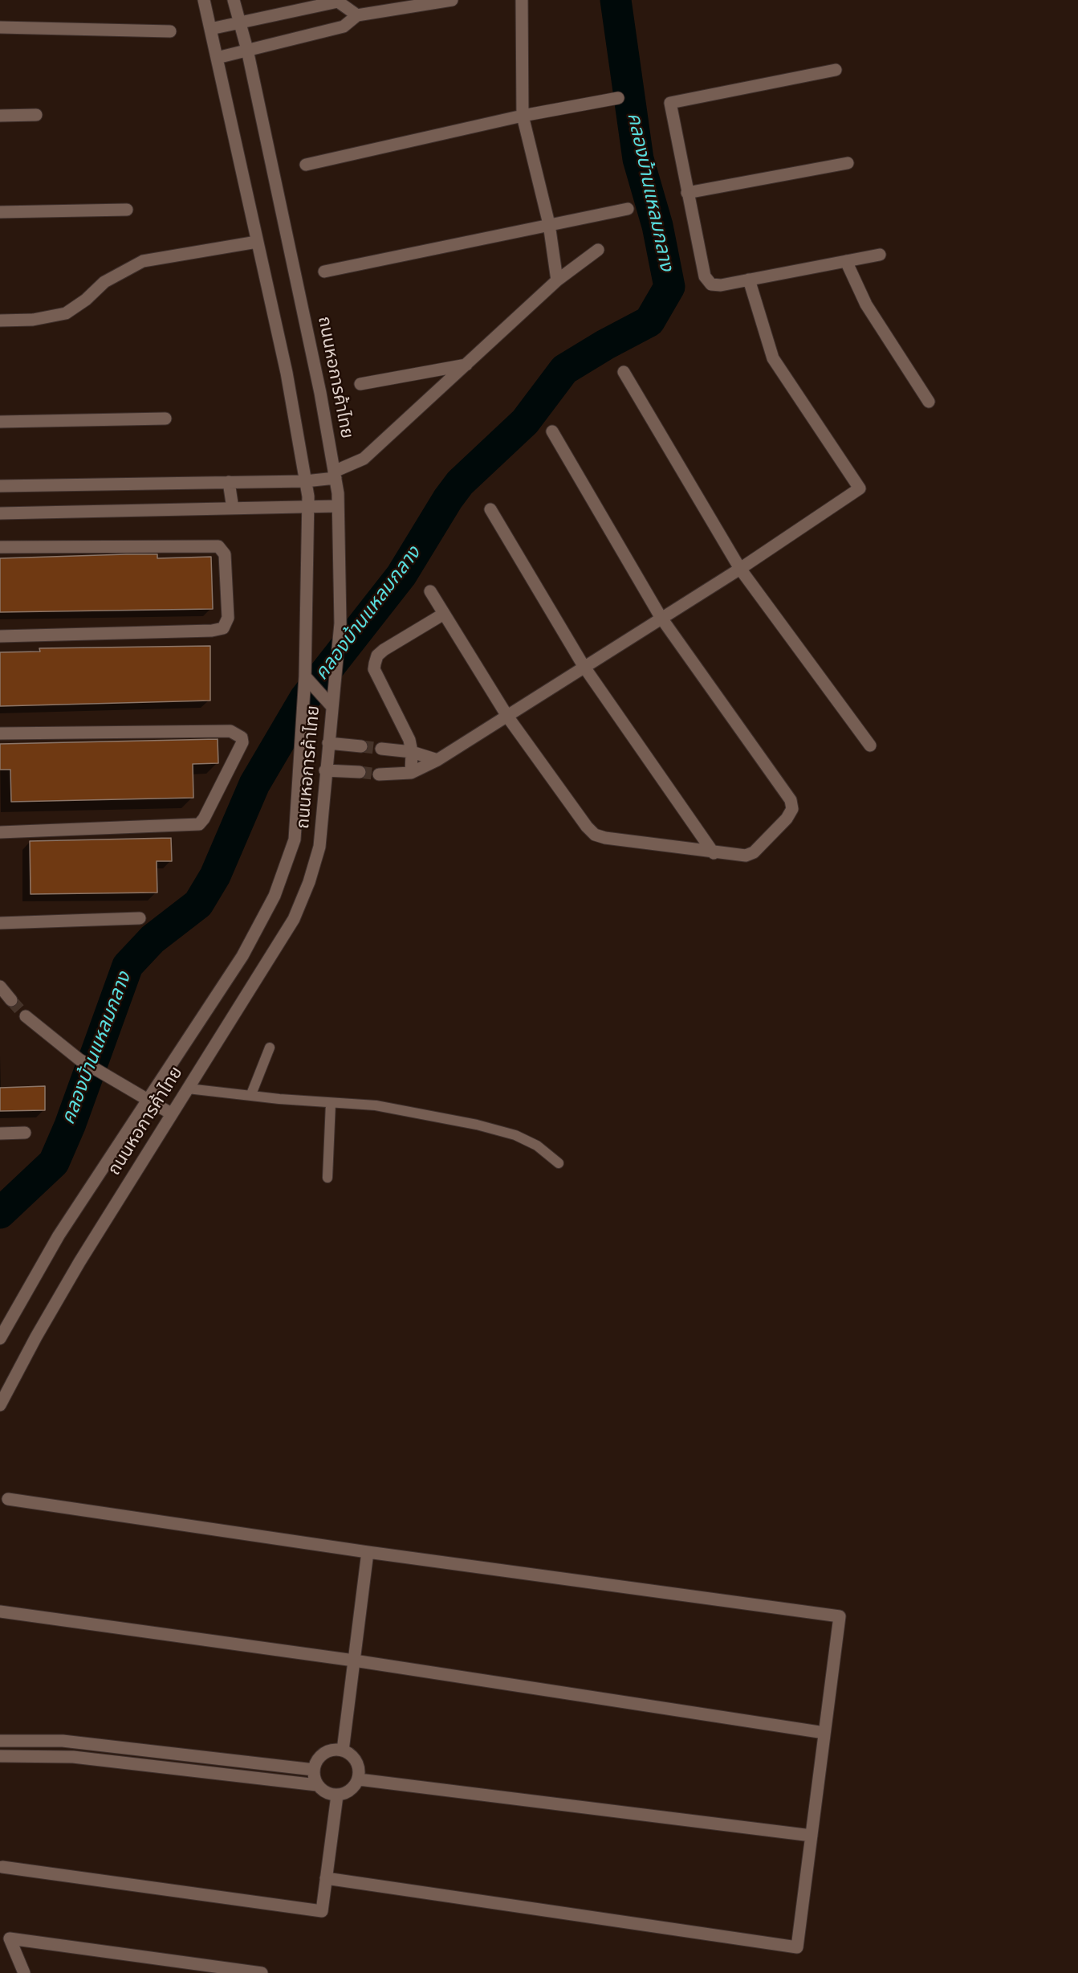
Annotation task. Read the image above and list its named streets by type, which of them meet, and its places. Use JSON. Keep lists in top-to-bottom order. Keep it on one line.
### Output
{"streets":{"street":["ถนนหอการค้าไทย"]},"water":["คลองบ้านแหลมกลาง"]}
